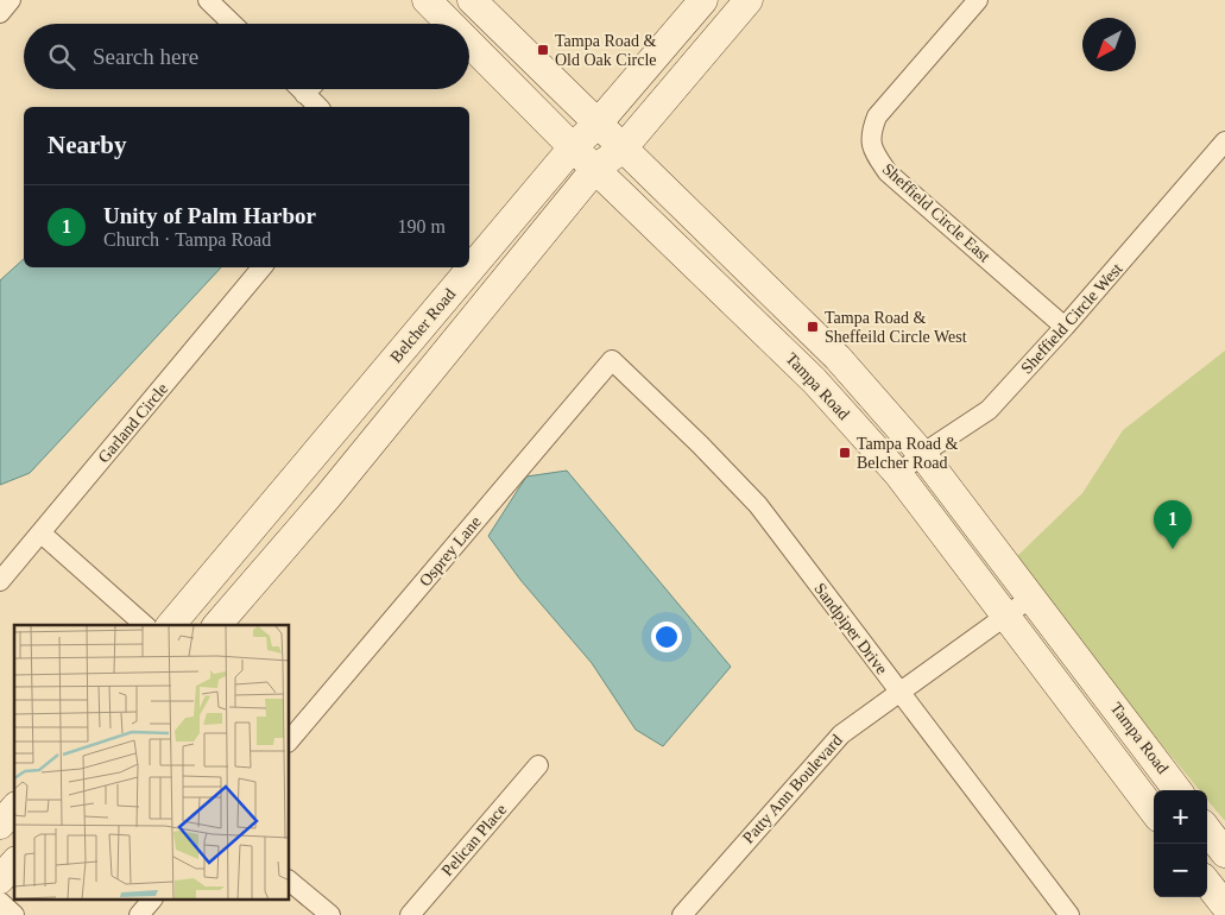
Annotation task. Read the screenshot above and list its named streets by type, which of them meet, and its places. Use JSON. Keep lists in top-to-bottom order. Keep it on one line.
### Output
{"streets":{"main road":["Belcher Road","Tampa Road"],"street":["Sheffield Circle East","Sheffield Circle West","Garland Circle","Osprey Lane","Sandpiper Drive","Patty Ann Boulevard","Pelican Place"]},"crossings":[["Sheffield Circle East","Sheffield Circle West"],["Sheffield Circle West","Tampa Road"],["Belcher Road","Tampa Road"],["Tampa Road","Patty Ann Boulevard"],["Osprey Lane","Sandpiper Drive"],["Sandpiper Drive","Patty Ann Boulevard"]],"places":{"transit":["Tampa Road & Old Oak Circle","Tampa Road & Sheffeild Circle West","Tampa Road & Belcher Road"]},"north":"bottom left","page":{"search":"Search here","heading":"Nearby","list":[{"mark":"1","name":"Unity of Palm Harbor","note":"Church · Tampa Road","value":"190 m"}],"pins":"1","map_buttons":["+","−"]}}
